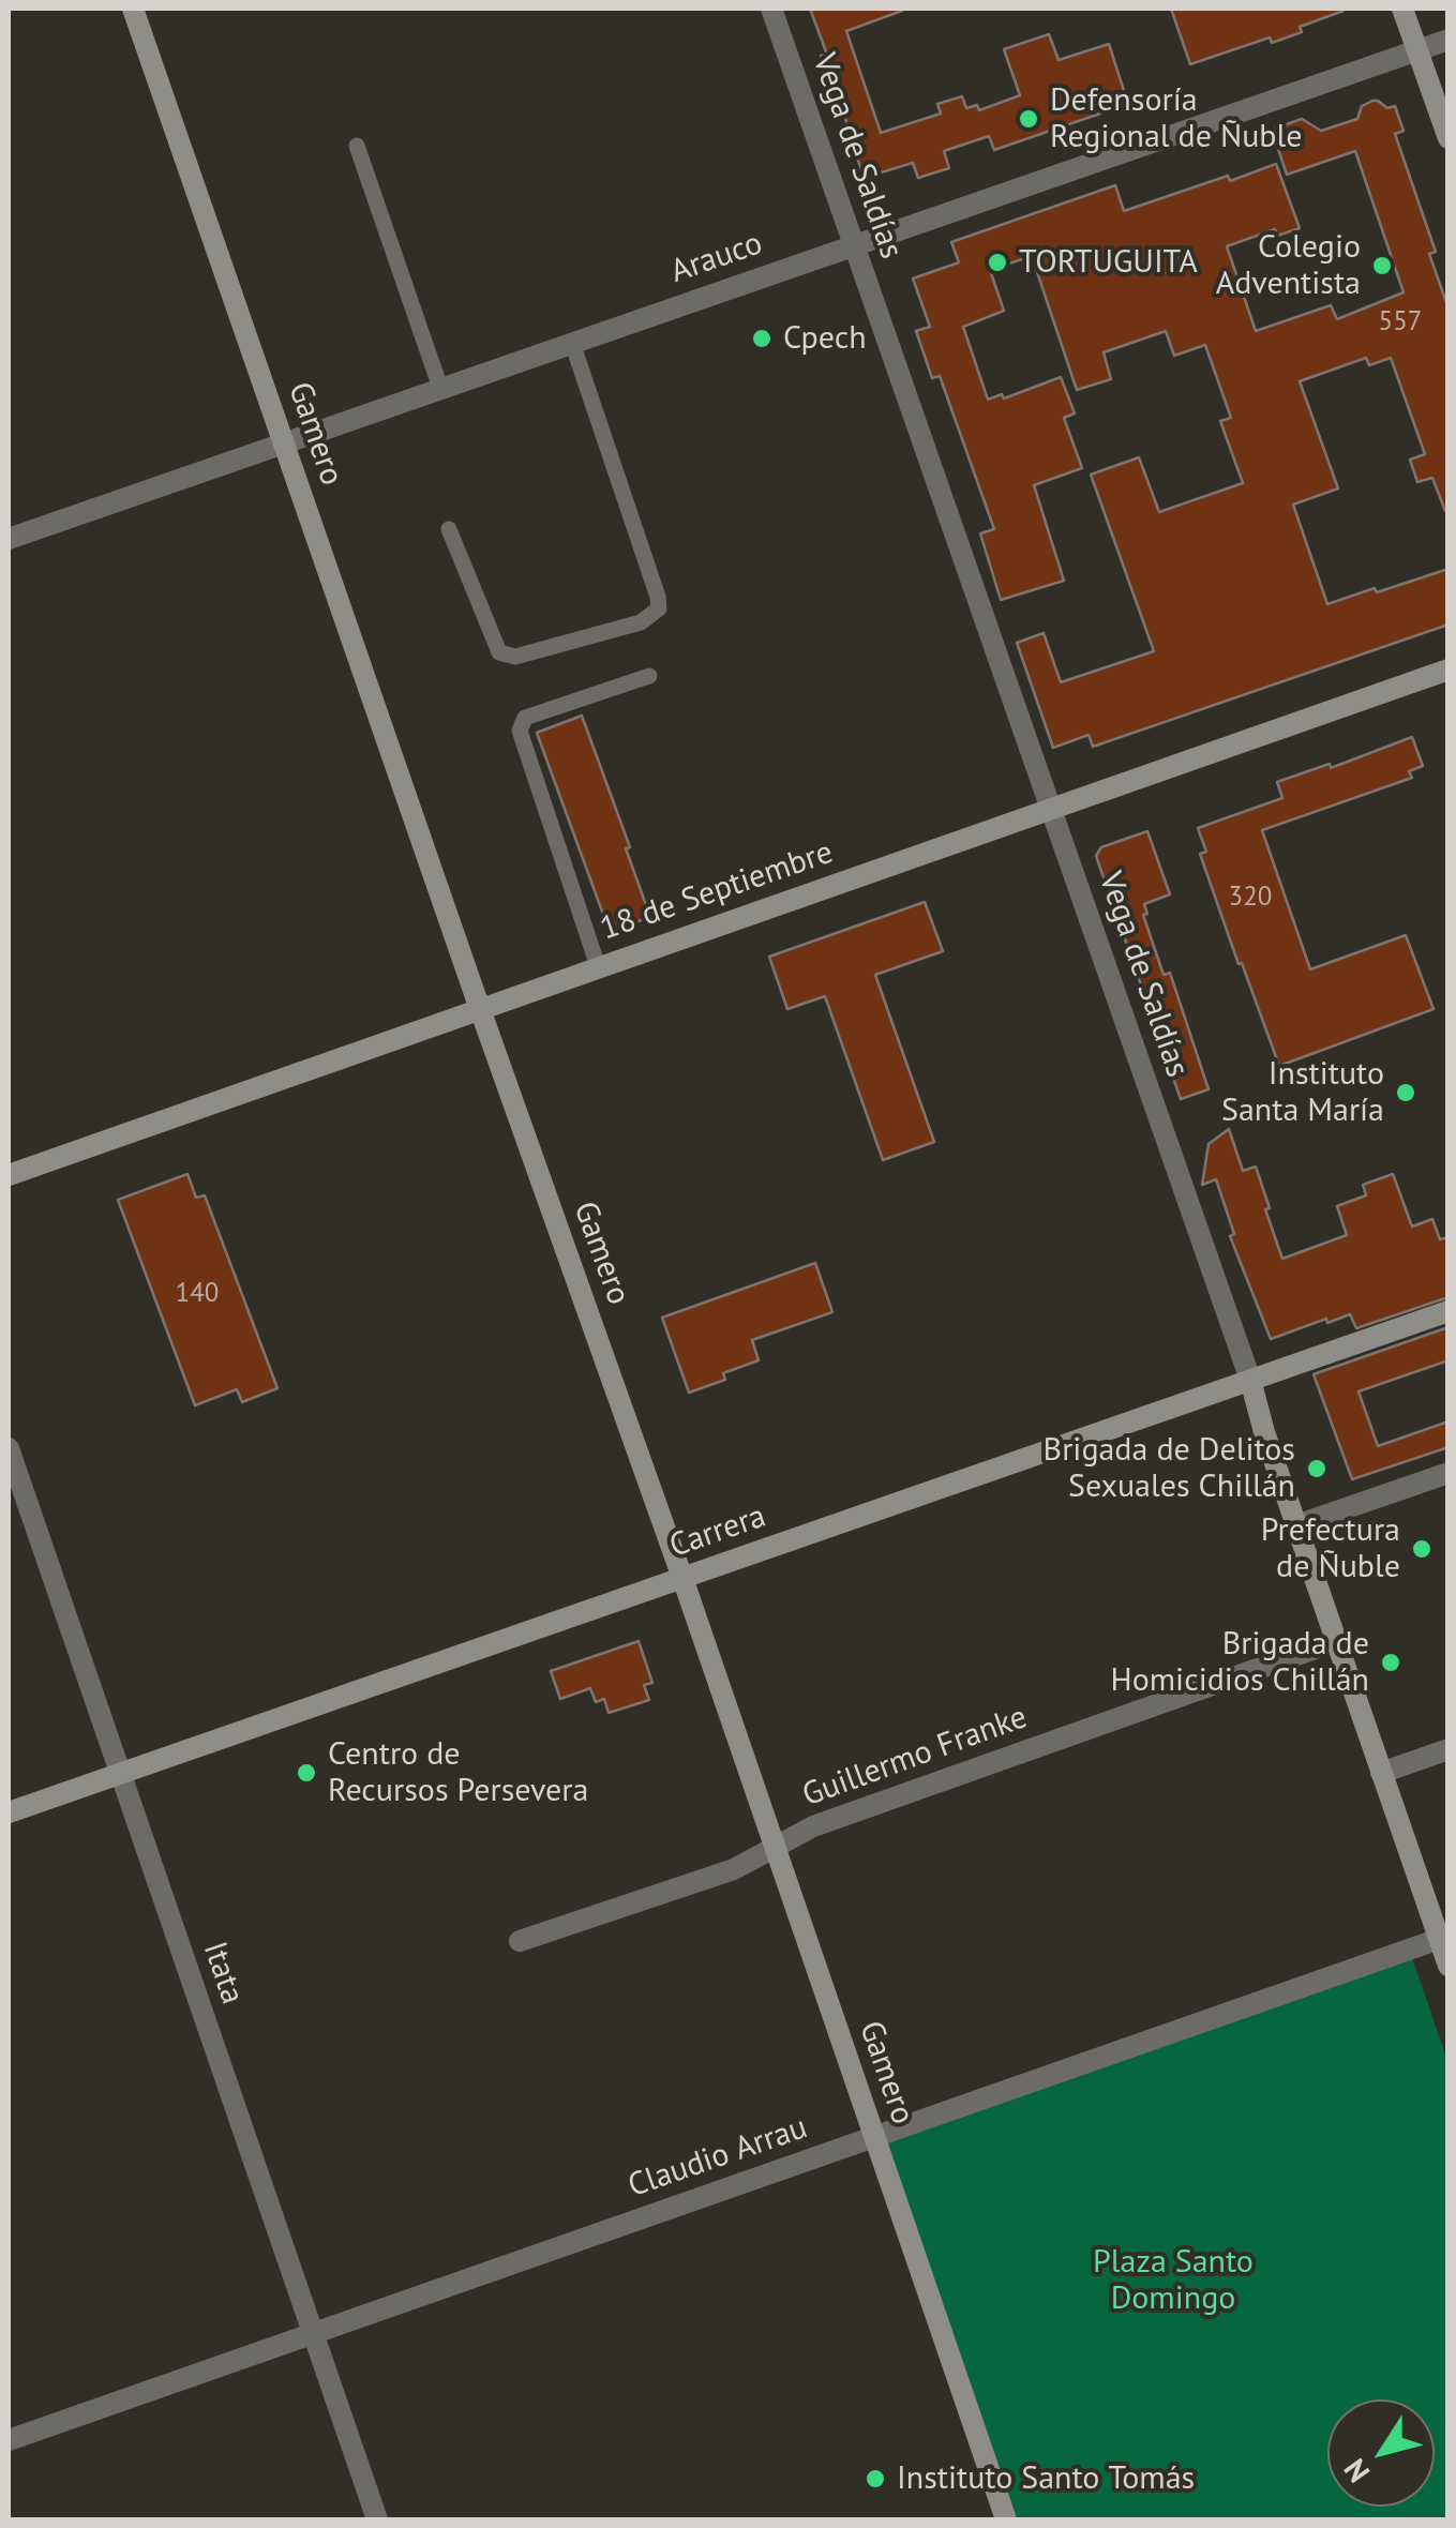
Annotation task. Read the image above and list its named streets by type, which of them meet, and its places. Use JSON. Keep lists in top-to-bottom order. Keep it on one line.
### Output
{"streets":{"street":["Vega de Saldías","Arauco","Gamero","18 de Septiembre","Carrera","Guillermo Franke","Itata","Claudio Arrau"]},"crossings":[["Vega de Saldías","Arauco"],["Vega de Saldías","18 de Septiembre"],["Vega de Saldías","Carrera"],["Vega de Saldías","Guillermo Franke"],["Vega de Saldías","Claudio Arrau"],["Arauco","Gamero"],["Gamero","18 de Septiembre"],["Gamero","Carrera"],["Gamero","Guillermo Franke"],["Gamero","Claudio Arrau"],["Carrera","Itata"],["Itata","Claudio Arrau"]],"parks":["Plaza Santo Domingo"],"places":["Defensoría Regional de Ñuble","TORTUGUITA","Colegio Adventista","Cpech","Instituto Santa María","Brigada de Delitos Sexuales Chillán","Prefectura de Ñuble","Brigada de Homicidios Chillán","Centro de Recursos Persevera","Instituto Santo Tomás"],"house_numbers":["557","320","140"],"north":"bottom left"}
